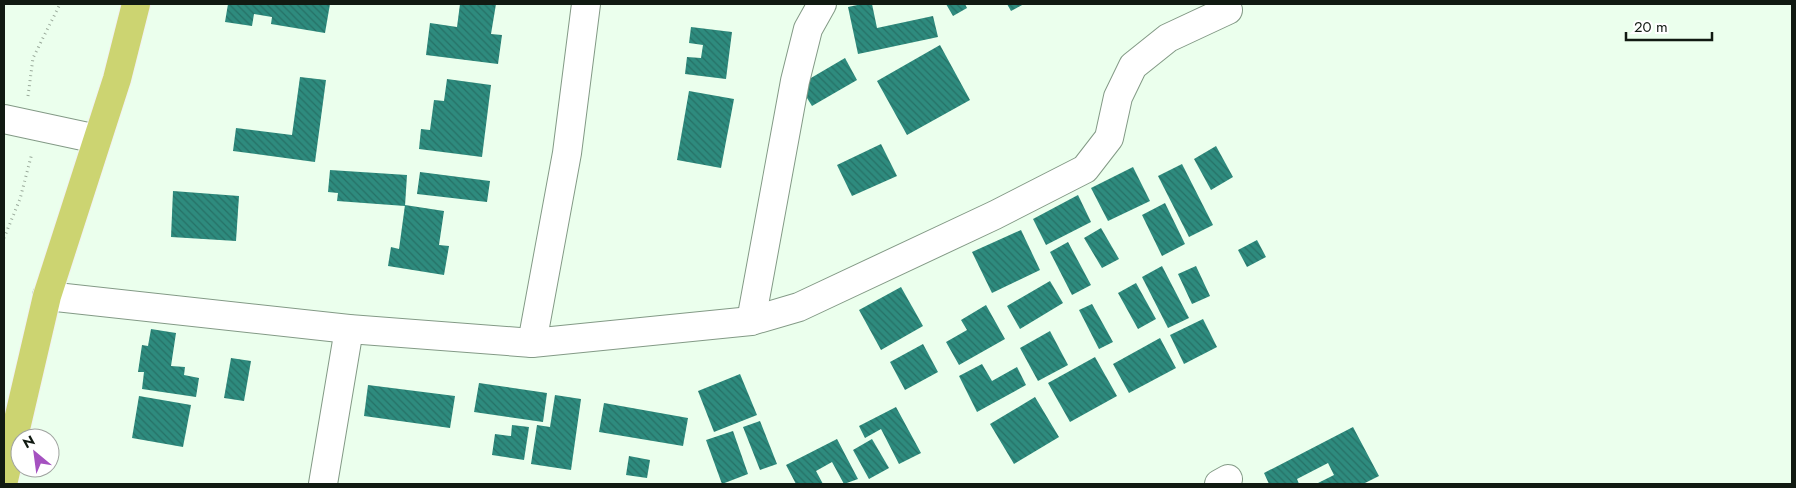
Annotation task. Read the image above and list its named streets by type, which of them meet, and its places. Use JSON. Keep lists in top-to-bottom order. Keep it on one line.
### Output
{"scale_bar":"20 m","north":"top left"}
